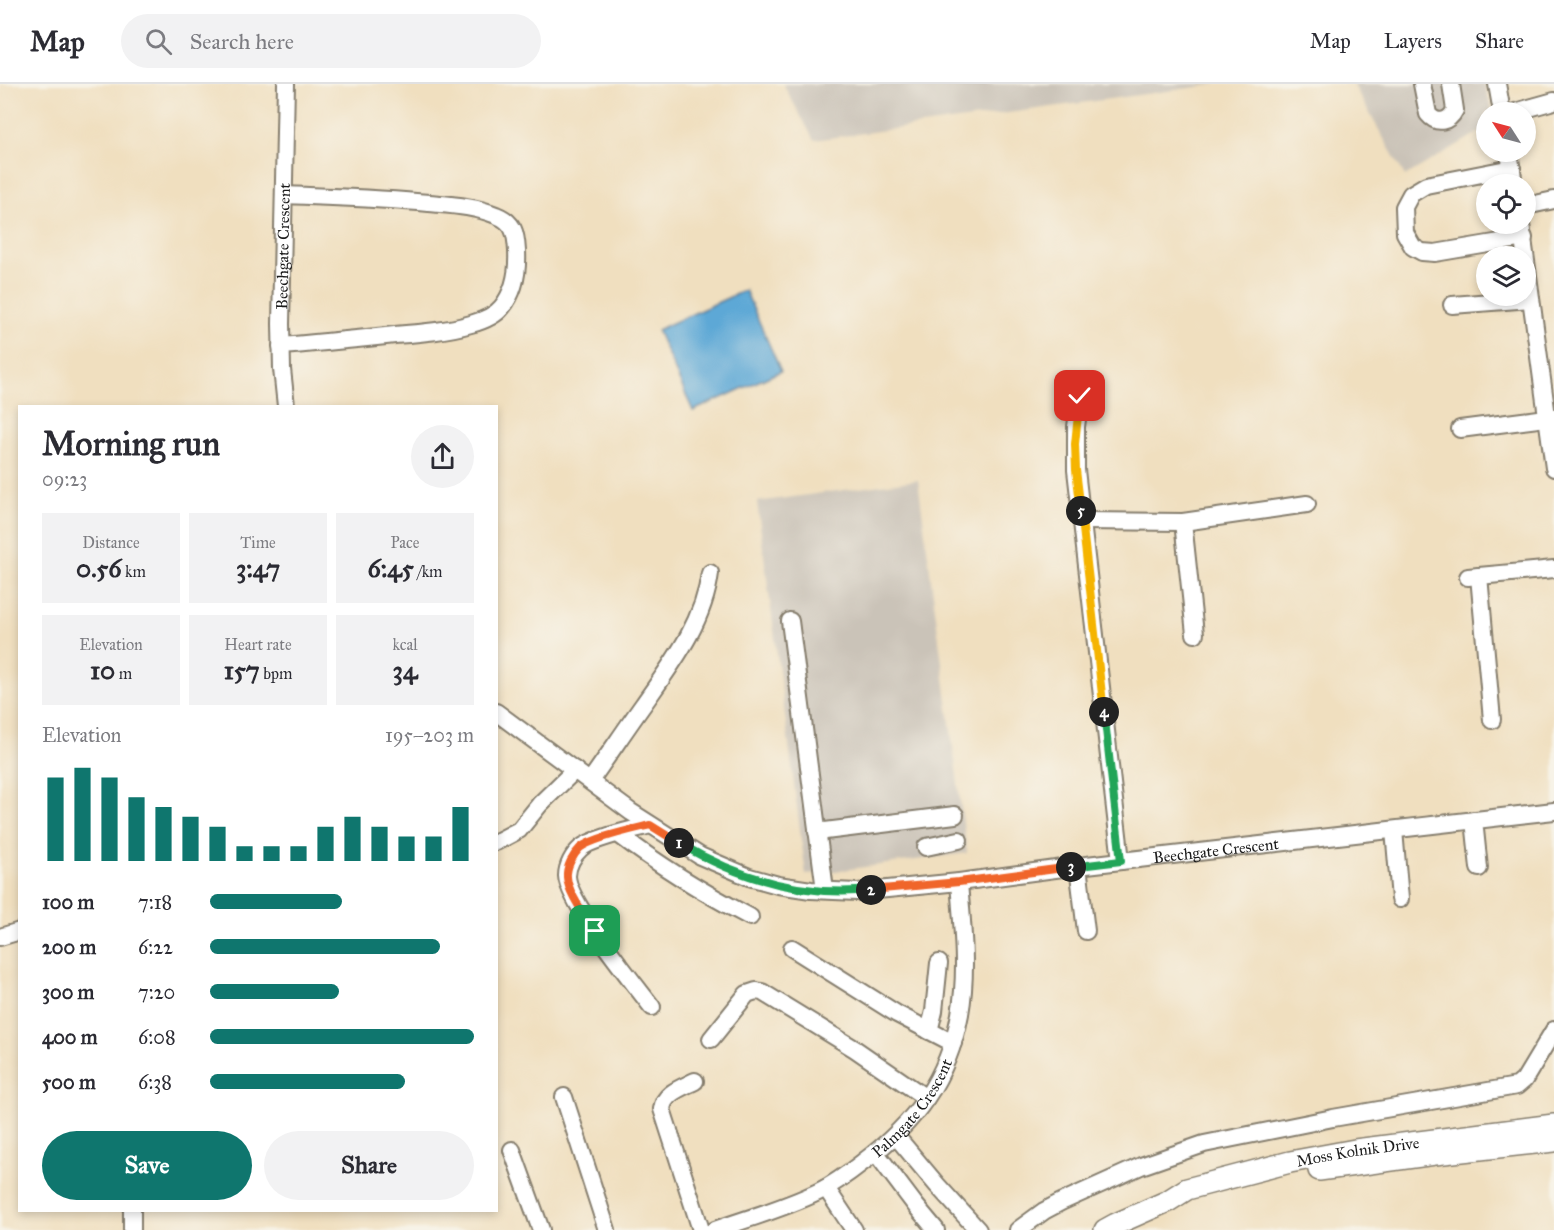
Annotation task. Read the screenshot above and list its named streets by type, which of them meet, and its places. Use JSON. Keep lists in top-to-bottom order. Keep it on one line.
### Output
{"streets":{"main road":["Moss Kolnik Drive"],"lane":["Beechgate Crescent","Palmgate Crescent"]},"crossings":[["Beechgate Crescent","Palmgate Crescent"]],"north":"top left","page":{"header":"Map","search":"Search here","nav":["Map","Layers","Share"],"heading":["Morning run","09:23"],"pins":["5","4","1","3","2"],"stats":[["Distance","0.56 km"],["Time","3:47"],["Pace","6:45 /km"],["Elevation","10 m"],["Heart rate","157 bpm"],["kcal","34"]],"chart":["Elevation","195–203 m"],"list":[{"name":"100 m","note":"7:18"},{"name":"200 m","note":"6:22"},{"name":"300 m","note":"7:20"},{"name":"400 m","note":"6:08"},{"name":"500 m","note":"6:38"}],"buttons":["Save","Share"]}}
